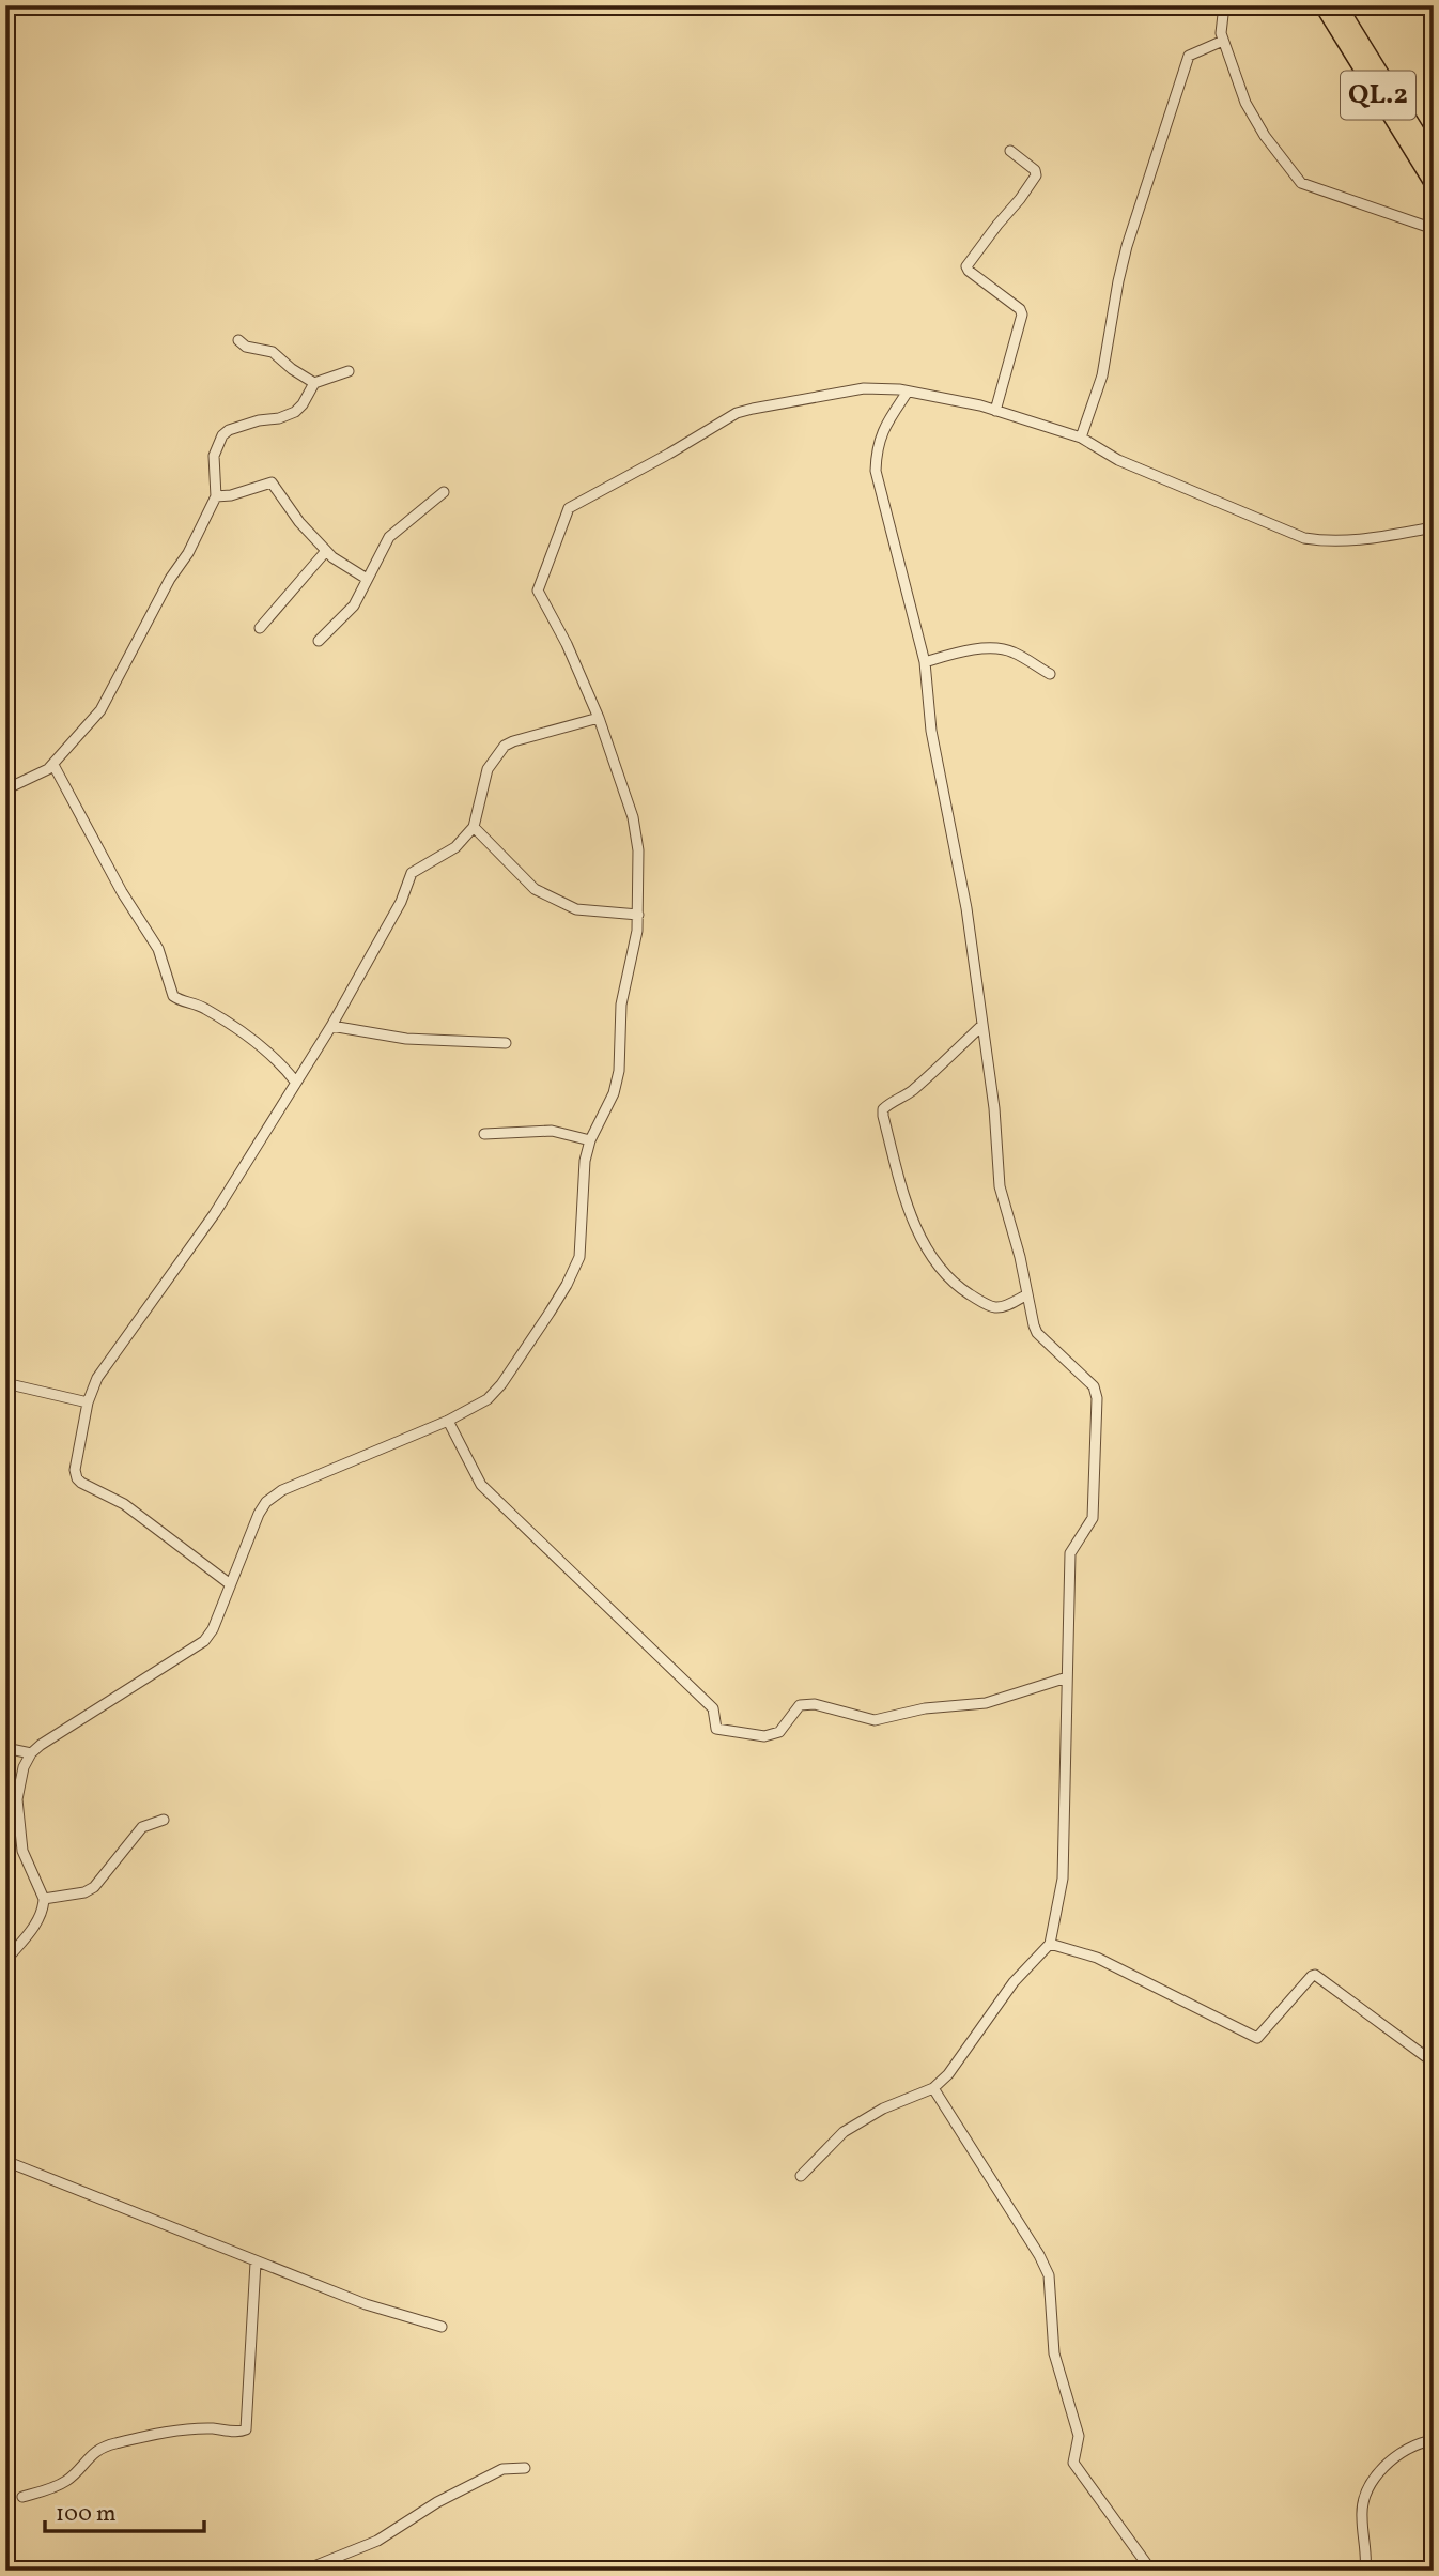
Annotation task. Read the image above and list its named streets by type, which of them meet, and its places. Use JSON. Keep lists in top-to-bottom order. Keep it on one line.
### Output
{"streets":{"highway":["QL.2"]},"scale_bar":"100 m"}
